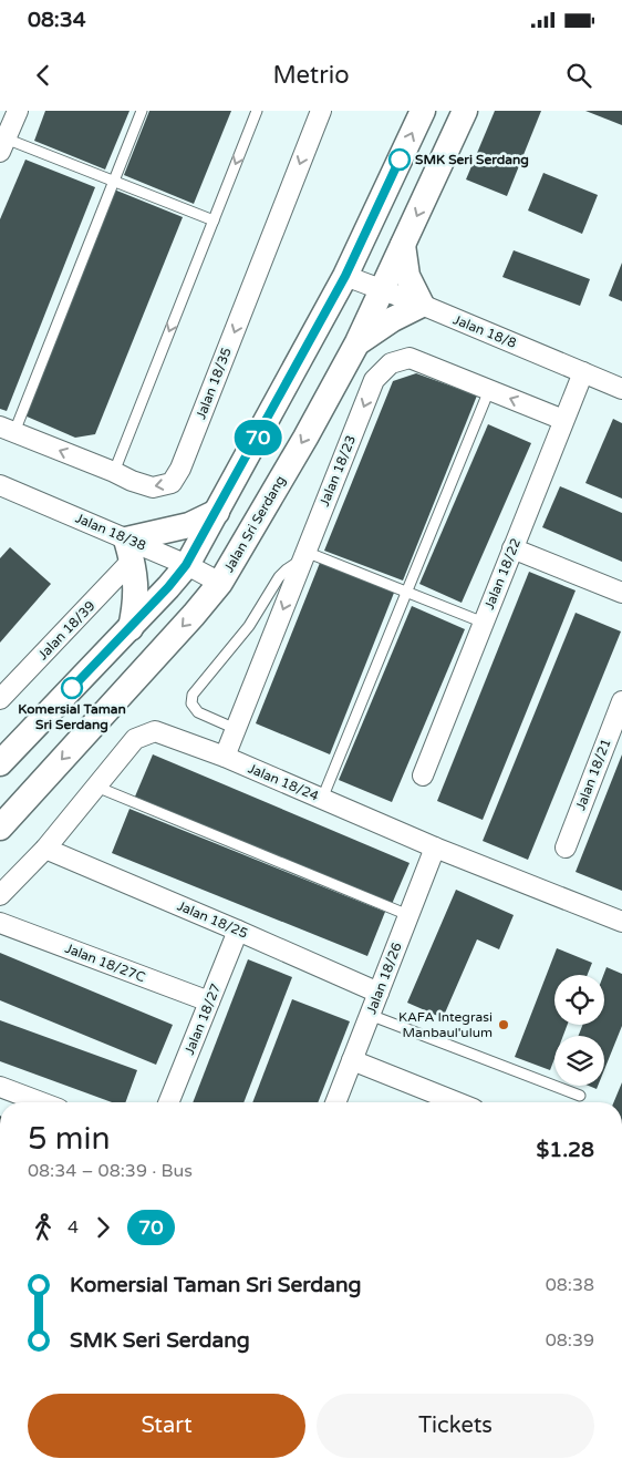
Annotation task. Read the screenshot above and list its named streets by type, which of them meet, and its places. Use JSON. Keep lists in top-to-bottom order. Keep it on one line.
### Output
{"streets":{"street":["Jalan 18/8","Jalan 18/35","Jalan 18/23","Jalan Sri Serdang","Jalan 18/38","Jalan 18/22","Jalan 18/39","Jalan 18/21","Jalan 18/24","Jalan 18/25","Jalan 18/27C","Jalan 18/26","Jalan 18/27"]},"crossings":[["Jalan 18/8","Jalan Sri Serdang"],["Jalan 18/8","Jalan 18/22"],["Jalan 18/23","Jalan 18/22"],["Jalan 18/23","Jalan 18/24"],["Jalan Sri Serdang","Jalan 18/38"],["Jalan 18/38","Jalan 18/39"],["Jalan 18/24","Jalan 18/25"],["Jalan 18/24","Jalan 18/26"],["Jalan 18/25","Jalan 18/26"],["Jalan 18/25","Jalan 18/27"],["Jalan 18/27C","Jalan 18/27"]],"places":["SMK Seri Serdang","Komersial Taman Sri Serdang","KAFA Integrasi Manbaul'ulum"],"lines":["bus line 70"],"page":{"status":"08:34","header":"Metrio","on_map":"70","heading":["5 min","08:34 – 08:39 · Bus","$1.28"],"legs":["4","70"],"list":[{"name":"Komersial Taman Sri Serdang","value":"08:38"},{"name":"SMK Seri Serdang","value":"08:39"}],"buttons":["Start","Tickets"]}}
